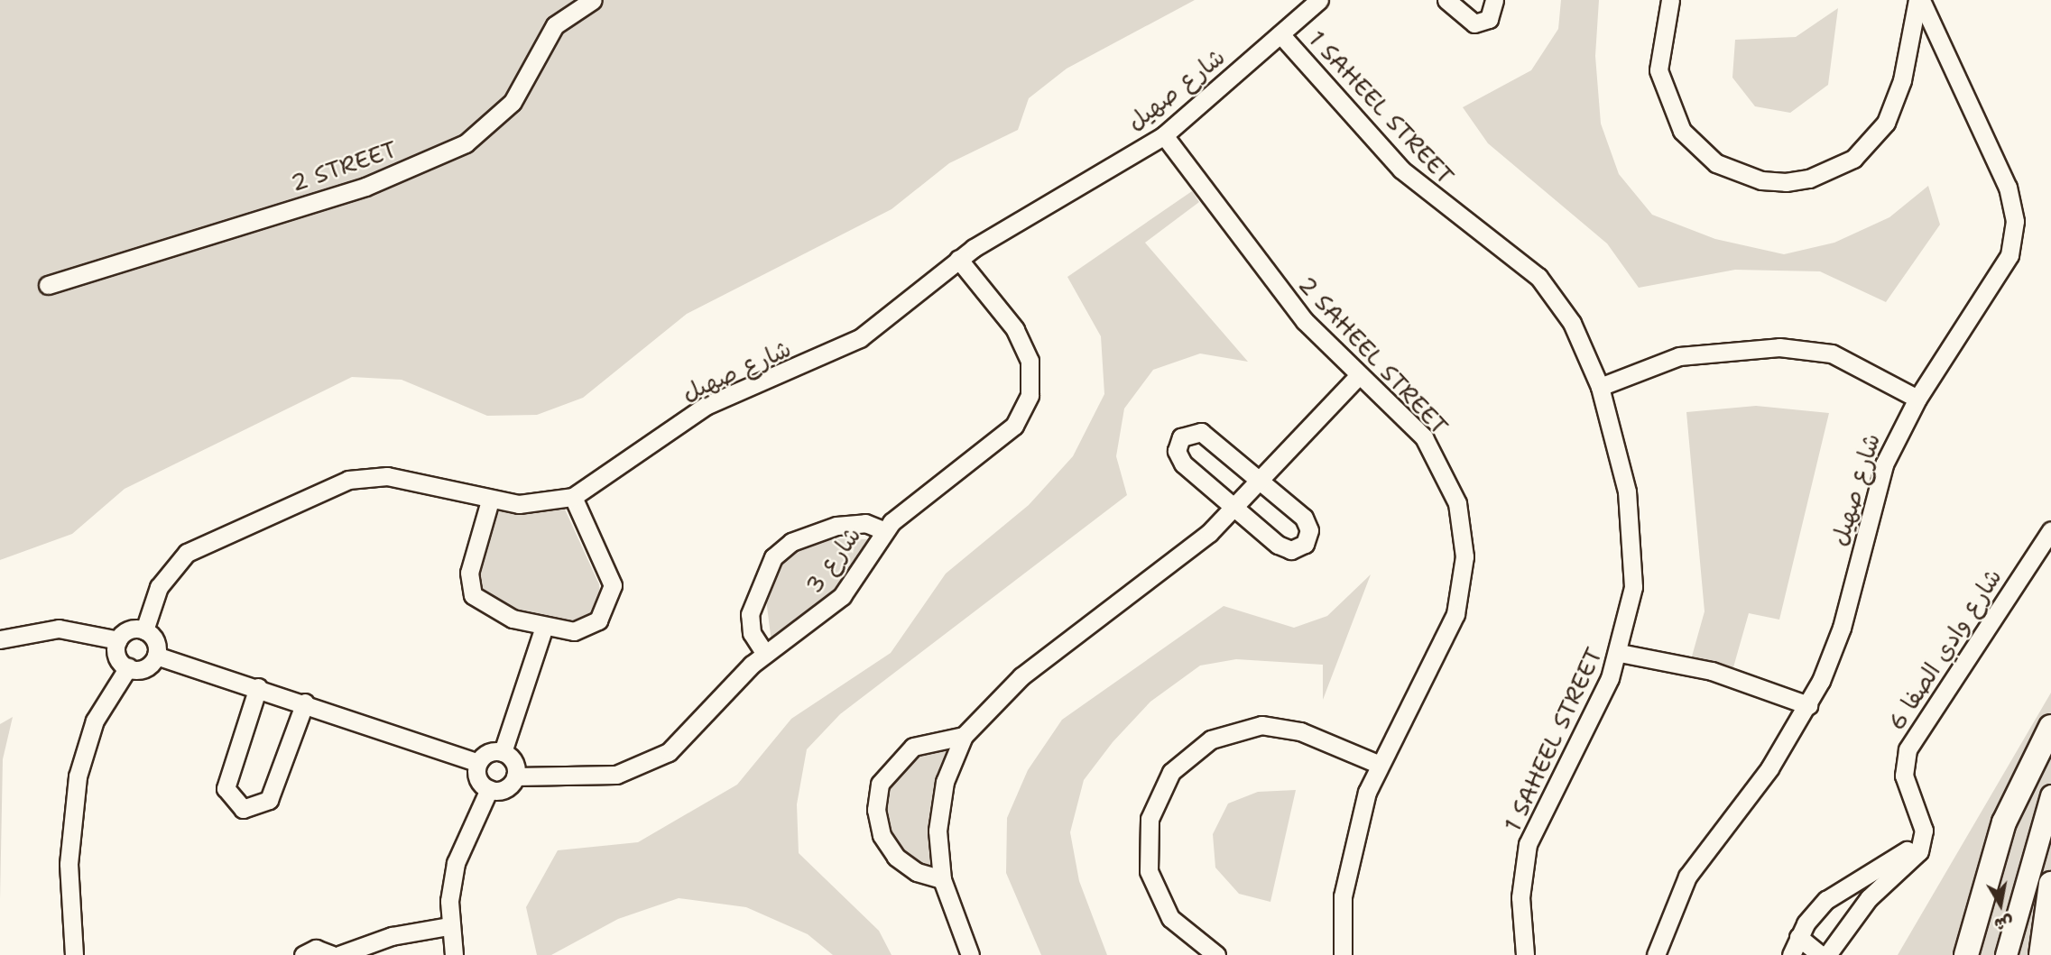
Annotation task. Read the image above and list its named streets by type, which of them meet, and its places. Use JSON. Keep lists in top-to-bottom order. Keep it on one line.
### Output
{"streets":{"street":["شارع صهيل","1 SAHEEL STREET","2 STREET","2 SAHEEL STREET","3 شارع","شارع وادي الصفا 6"]},"crossings":[["شارع صهيل","1 SAHEEL STREET"],["شارع صهيل","2 SAHEEL STREET"],["شارع صهيل","3 شارع"]],"north":"bottom"}
